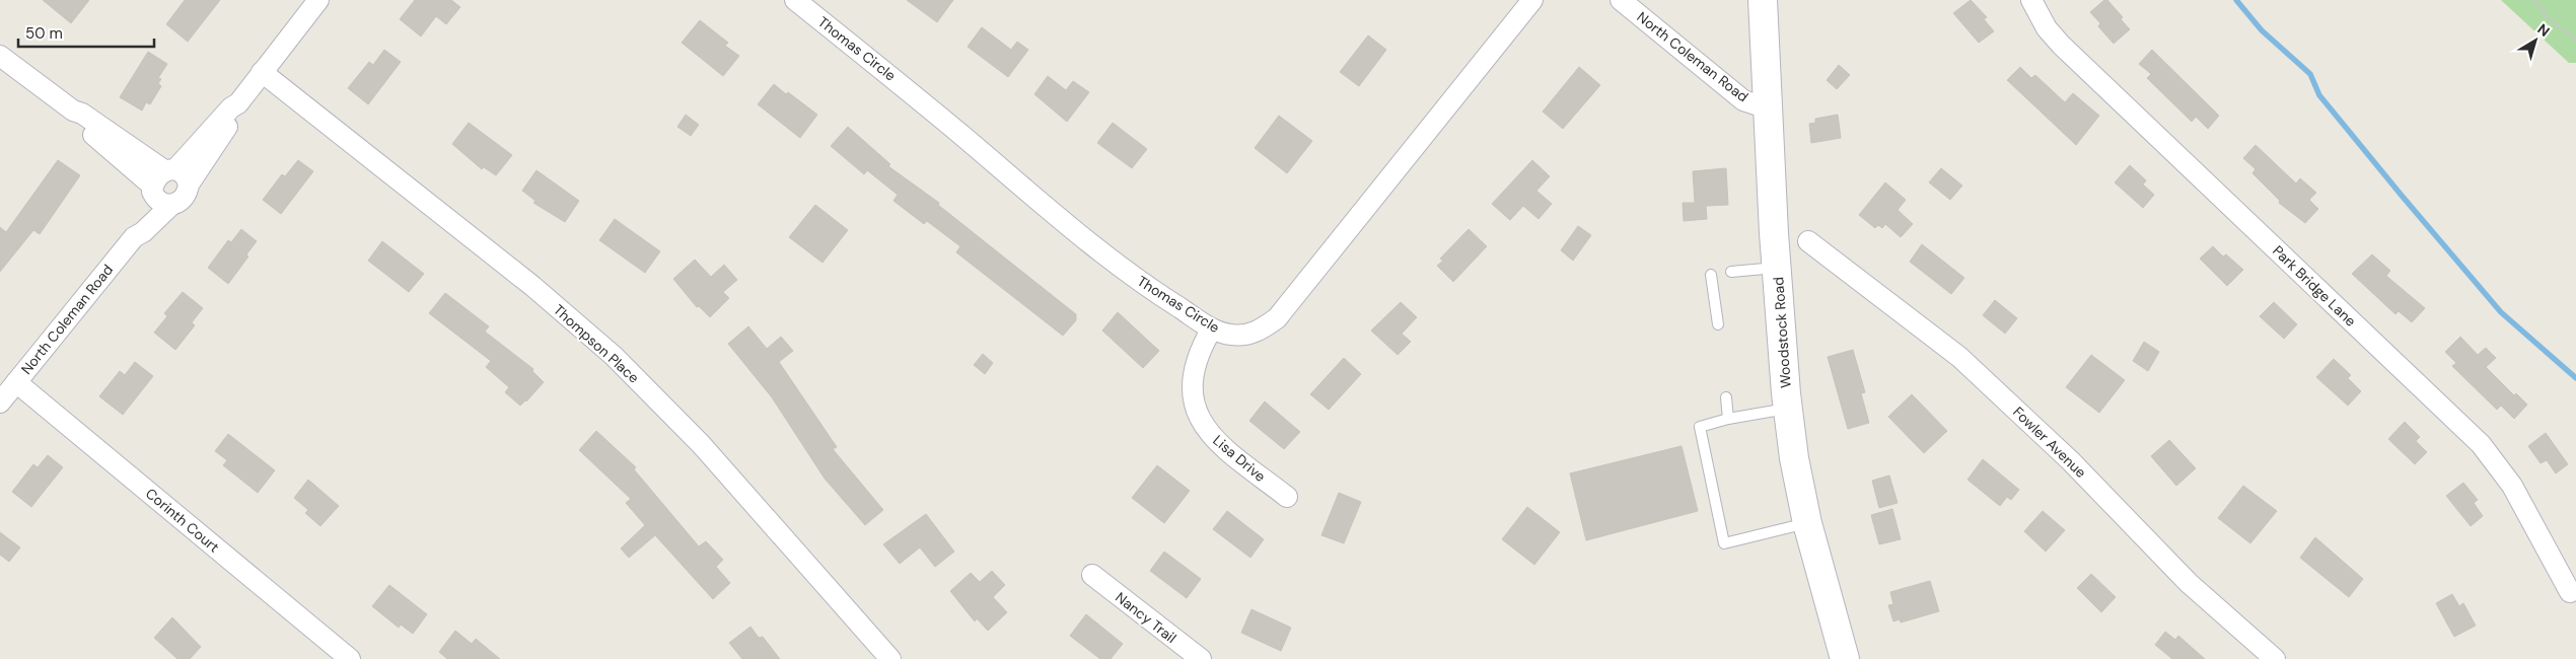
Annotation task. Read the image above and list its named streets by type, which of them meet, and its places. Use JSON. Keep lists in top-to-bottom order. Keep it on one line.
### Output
{"streets":{"street":["Thomas Circle","North Coleman Road","Park Bridge Lane","Woodstock Road","Thompson Place","Fowler Avenue","Lisa Drive","Corinth Court","Nancy Trail"]},"crossings":[["Thomas Circle","Lisa Drive"],["North Coleman Road","Woodstock Road"],["North Coleman Road","Thompson Place"],["North Coleman Road","Corinth Court"]],"scale_bar":"50 m","north":"top right"}
